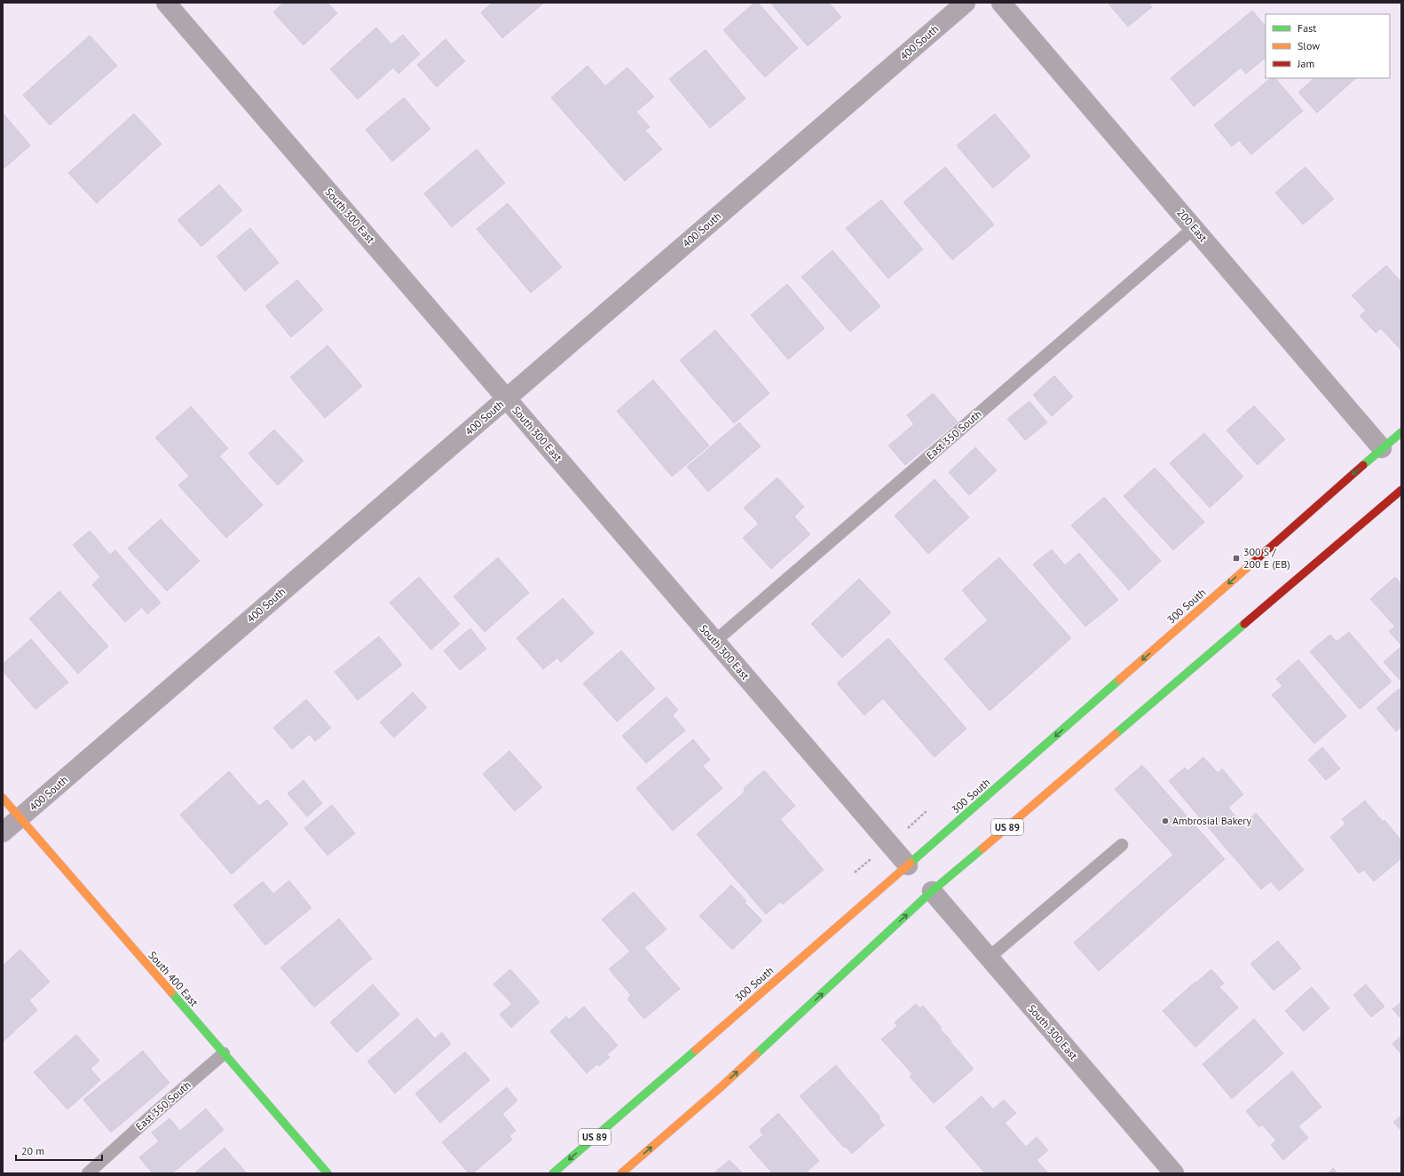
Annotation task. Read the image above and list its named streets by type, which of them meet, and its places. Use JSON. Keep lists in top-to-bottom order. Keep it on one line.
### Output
{"streets":{"main road":["300 South","US 89","South 400 East"],"street":["400 South","South 300 East","200 East"],"lane":["East 350 South"]},"crossings":[["400 South","South 300 East"],["400 South","South 400 East"],["South 300 East","East 350 South"],["South 300 East","300 South"],["South 300 East","US 89"],["200 East","East 350 South"],["200 East","300 South"],["East 350 South","South 400 East"]],"places":{"transit":["300 S / 200 E (EB)"],"other":["Ambrosial Bakery"]},"legend":["Fast","Slow","Jam"],"scale_bar":"20 m"}
